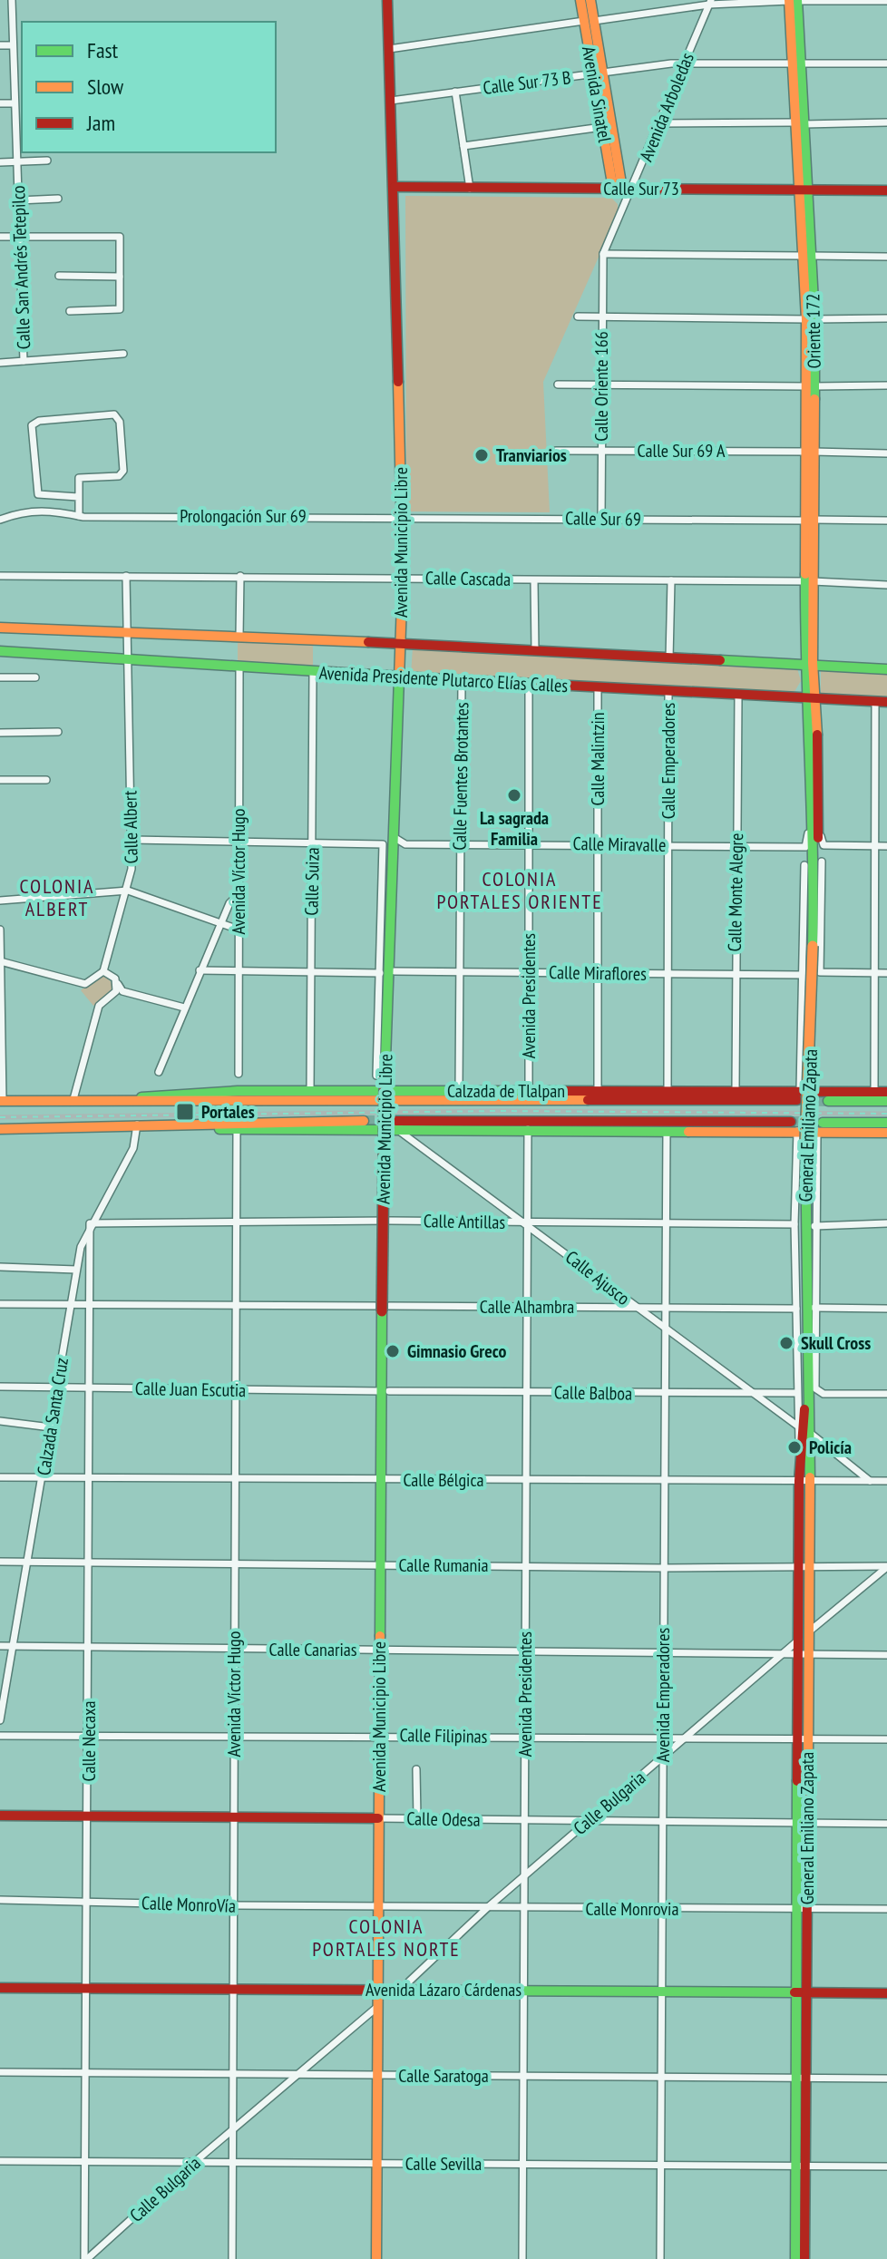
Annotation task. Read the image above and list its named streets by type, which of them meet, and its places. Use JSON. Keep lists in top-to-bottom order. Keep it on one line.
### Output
{"streets":{"main road":["Avenida Sinatel","Calle Sur 73","Oriente 172","Avenida Municipio Libre","Avenida Presidente Plutarco Elías Calles","Calzada de Tlalpan","General Emiliano Zapata","Calle Odesa","Avenida Lázaro Cárdenas"],"street":["Calle Sur 73 B","Avenida Arboledas","Calle San Andrés Tetepilco","Calle Oriente 166","Calle Sur 69 A","Prolongación Sur 69","Calle Sur 69","Calle Cascada","Calle Malintzin","Calle Emperadores","Calle Fuentes Brotantes","Calle Albert","Calle Miravalle","Avenida Víctor Hugo","Calle Suiza","Calle Monte Alegre","Calle Miraflores","Avenida Presidentes","Calle Antillas","Calle Ajusco","Calle Alhambra","Calle Juan Escutia","Calle Balboa","Calzada Santa Cruz","Calle Bélgica","Calle Rumania","Calle Canarias","Avenida Emperadores","Calle Filipinas","Calle Necaxa","Calle Bulgaria","Calle MonroVía","Calle Monrovia","Calle Saratoga","Calle Sevilla"]},"crossings":[["Calle Sur 73 B","Avenida Sinatel"],["Calle Sur 73 B","Avenida Arboledas"],["Calle Sur 73 B","Oriente 172"],["Calle Sur 73 B","Avenida Municipio Libre"],["Avenida Sinatel","Avenida Arboledas"],["Avenida Sinatel","Calle Sur 73"],["Avenida Arboledas","Calle Sur 73"],["Avenida Arboledas","Calle Oriente 166"],["Calle Sur 73","Oriente 172"],["Calle Sur 73","Avenida Municipio Libre"],["Oriente 172","Calle Sur 69 A"],["Oriente 172","Calle Sur 69"],["Oriente 172","Calle Cascada"],["Oriente 172","Avenida Presidente Plutarco Elías Calles"],["Oriente 172","General Emiliano Zapata"],["Calle Oriente 166","Calle Sur 69 A"],["Calle Oriente 166","Calle Sur 69"],["Prolongación Sur 69","Calle Sur 69"],["Prolongación Sur 69","Avenida Municipio Libre"],["Calle Sur 69","Avenida Municipio Libre"],["Avenida Municipio Libre","Calle Cascada"],["Avenida Municipio Libre","Avenida Presidente Plutarco Elías Calles"],["Avenida Municipio Libre","Calle Miravalle"],["Avenida Municipio Libre","Calle Suiza"],["Avenida Municipio Libre","Calle Alhambra"],["Avenida Municipio Libre","Calle Juan Escutia"],["Avenida Municipio Libre","Calle Balboa"],["Avenida Municipio Libre","Calle Bélgica"],["Avenida Municipio Libre","Calle Rumania"],["Avenida Municipio Libre","Calle Canarias"],["Avenida Municipio Libre","Calle Filipinas"],["Avenida Municipio Libre","Calle Bulgaria"],["Avenida Municipio Libre","Calle Odesa"],["Avenida Municipio Libre","Calle MonroVía"],["Avenida Municipio Libre","Calle Monrovia"],["Avenida Municipio Libre","Avenida Lázaro Cárdenas"],["Avenida Municipio Libre","Calle Saratoga"],["Avenida Municipio Libre","Calle Sevilla"],["Calle Cascada","Calle Albert"],["Avenida Presidente Plutarco Elías Calles","Calle Malintzin"],["Avenida Presidente Plutarco Elías Calles","Calle Emperadores"],["Avenida Presidente Plutarco Elías Calles","Calle Fuentes Brotantes"],["Avenida Presidente Plutarco Elías Calles","Calle Albert"],["Avenida Presidente Plutarco Elías Calles","Avenida Víctor Hugo"],["Avenida Presidente Plutarco Elías Calles","Calle Suiza"],["Avenida Presidente Plutarco Elías Calles","Calle Monte Alegre"],["Avenida Presidente Plutarco Elías Calles","Avenida Presidentes"],["Avenida Presidente Plutarco Elías Calles","General Emiliano Zapata"],["Calle Malintzin","Calle Miravalle"],["Calle Malintzin","Calle Miraflores"],["Calle Malintzin","Calzada de Tlalpan"],["Calle Emperadores","Calle Miravalle"],["Calle Emperadores","Calle Miraflores"],["Calle Emperadores","Calzada de Tlalpan"],["Calle Fuentes Brotantes","Calle Miravalle"],["Calle Fuentes Brotantes","Calle Miraflores"],["Calle Fuentes Brotantes","Calzada de Tlalpan"],["Calle Miravalle","Calle Monte Alegre"],["Calle Miravalle","Avenida Presidentes"],["Calle Miravalle","General Emiliano Zapata"],["Avenida Víctor Hugo","Calzada de Tlalpan"],["Avenida Víctor Hugo","Calle Antillas"],["Avenida Víctor Hugo","Calle Alhambra"],["Avenida Víctor Hugo","Calle Juan Escutia"],["Avenida Víctor Hugo","Calle Bélgica"],["Avenida Víctor Hugo","Calle Rumania"],["Avenida Víctor Hugo","Calle Canarias"],["Avenida Víctor Hugo","Calle Filipinas"],["Avenida Víctor Hugo","Calle Bulgaria"],["Avenida Víctor Hugo","Calle Odesa"],["Avenida Víctor Hugo","Calle MonroVía"],["Avenida Víctor Hugo","Avenida Lázaro Cárdenas"],["Avenida Víctor Hugo","Calle Saratoga"],["Avenida Víctor Hugo","Calle Sevilla"],["Calle Suiza","Calzada de Tlalpan"],["Calle Monte Alegre","Calle Miraflores"],["Calle Monte Alegre","Calzada de Tlalpan"],["Calle Miraflores","Avenida Presidentes"],["Avenida Presidentes","Calzada de Tlalpan"],["Avenida Presidentes","Calle Antillas"],["Avenida Presidentes","Calle Ajusco"],["Avenida Presidentes","Calle Alhambra"],["Avenida Presidentes","Calle Balboa"],["Avenida Presidentes","Calle Bélgica"],["Avenida Presidentes","Calle Rumania"],["Avenida Presidentes","Calle Canarias"],["Avenida Presidentes","Calle Filipinas"],["Avenida Presidentes","Calle Bulgaria"],["Avenida Presidentes","Calle Odesa"],["Avenida Presidentes","Calle Monrovia"],["Avenida Presidentes","Avenida Lázaro Cárdenas"],["Avenida Presidentes","Calle Saratoga"],["Avenida Presidentes","Calle Sevilla"],["Calzada de Tlalpan","General Emiliano Zapata"],["Calzada de Tlalpan","Calle Ajusco"],["Calzada de Tlalpan","Calzada Santa Cruz"],["Calzada de Tlalpan","Avenida Emperadores"],["General Emiliano Zapata","Calle Antillas"],["General Emiliano Zapata","Calle Ajusco"],["General Emiliano Zapata","Calle Alhambra"],["General Emiliano Zapata","Calle Balboa"],["General Emiliano Zapata","Calle Bélgica"],["General Emiliano Zapata","Calle Rumania"],["General Emiliano Zapata","Calle Canarias"],["General Emiliano Zapata","Calle Filipinas"],["General Emiliano Zapata","Calle Bulgaria"],["General Emiliano Zapata","Calle Odesa"],["General Emiliano Zapata","Calle Monrovia"],["General Emiliano Zapata","Avenida Lázaro Cárdenas"],["General Emiliano Zapata","Calle Saratoga"],["General Emiliano Zapata","Calle Sevilla"],["Calle Antillas","Calle Ajusco"],["Calle Antillas","Calzada Santa Cruz"],["Calle Antillas","Avenida Emperadores"],["Calle Antillas","Calle Necaxa"],["Calle Ajusco","Calle Alhambra"],["Calle Ajusco","Calle Balboa"],["Calle Ajusco","Avenida Emperadores"],["Calle Alhambra","Calzada Santa Cruz"],["Calle Alhambra","Avenida Emperadores"],["Calle Alhambra","Calle Necaxa"],["Calle Juan Escutia","Calle Balboa"],["Calle Juan Escutia","Calzada Santa Cruz"],["Calle Juan Escutia","Calle Necaxa"],["Calle Balboa","Avenida Emperadores"],["Calzada Santa Cruz","Calle Bélgica"],["Calzada Santa Cruz","Calle Rumania"],["Calzada Santa Cruz","Calle Canarias"],["Calzada Santa Cruz","Calle Necaxa"],["Calle Bélgica","Avenida Emperadores"],["Calle Bélgica","Calle Necaxa"],["Calle Rumania","Avenida Emperadores"],["Calle Rumania","Calle Necaxa"],["Calle Rumania","Calle Bulgaria"],["Calle Canarias","Avenida Emperadores"],["Calle Canarias","Calle Necaxa"],["Calle Canarias","Calle Bulgaria"],["Avenida Emperadores","Calle Filipinas"],["Avenida Emperadores","Calle Bulgaria"],["Avenida Emperadores","Calle Odesa"],["Avenida Emperadores","Calle Monrovia"],["Avenida Emperadores","Avenida Lázaro Cárdenas"],["Avenida Emperadores","Calle Saratoga"],["Avenida Emperadores","Calle Sevilla"],["Calle Filipinas","Calle Necaxa"],["Calle Filipinas","Calle Bulgaria"],["Calle Necaxa","Calle Bulgaria"],["Calle Necaxa","Calle Odesa"],["Calle Necaxa","Calle MonroVía"],["Calle Necaxa","Avenida Lázaro Cárdenas"],["Calle Necaxa","Calle Saratoga"],["Calle Necaxa","Calle Sevilla"],["Calle Bulgaria","Calle Odesa"],["Calle Bulgaria","Calle Monrovia"],["Calle Bulgaria","Avenida Lázaro Cárdenas"],["Calle Bulgaria","Calle Saratoga"],["Calle Bulgaria","Calle Sevilla"],["Calle MonroVía","Calle Monrovia"]],"districts":["COLONIA PORTALES ORIENTE","COLONIA ALBERT","COLONIA PORTALES NORTE"],"places":{"other":["Tranviarios","La sagrada Familia","Skull Cross","Gimnasio Greco","Policía"],"transit":["Portales"]},"legend":["Fast","Slow","Jam"]}
